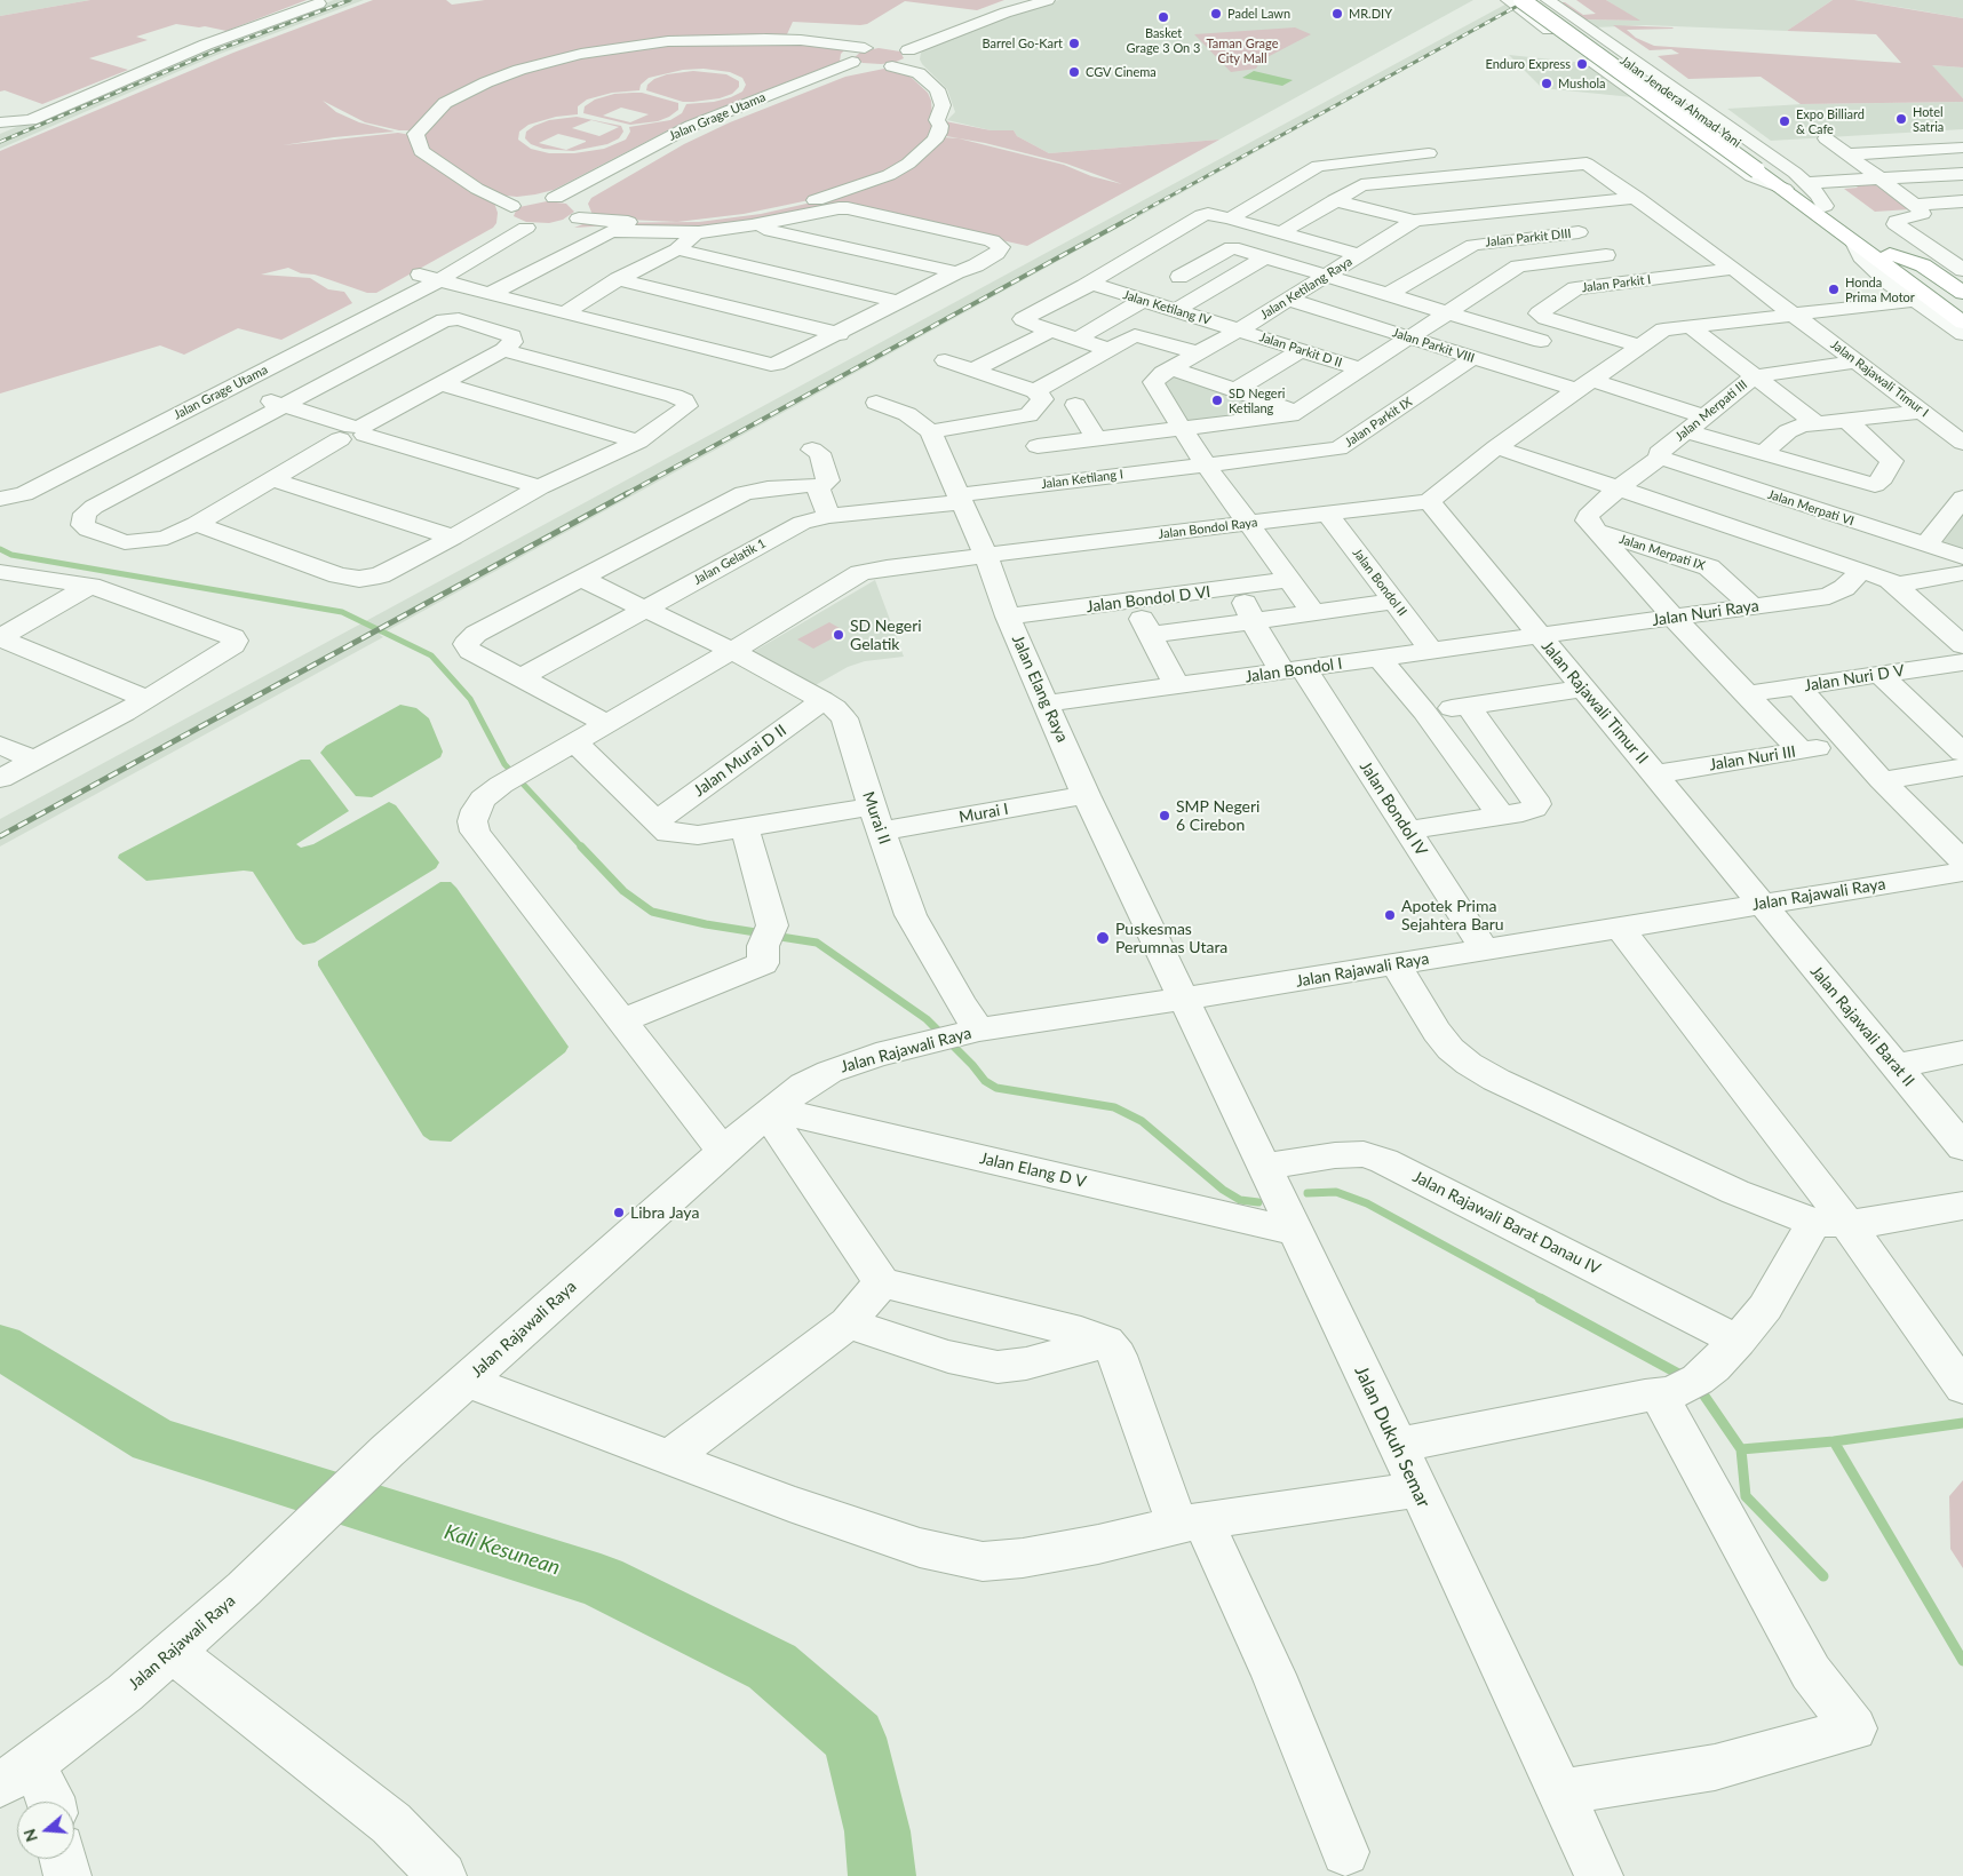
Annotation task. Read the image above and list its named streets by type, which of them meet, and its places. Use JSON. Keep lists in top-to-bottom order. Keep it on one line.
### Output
{"streets":{"highway":["Jalan Jenderal Ahmad Yani"],"street":["Jalan Grage Utama","Jalan Parkit DIII","Jalan Parkit I","Jalan Ketilang Raya","Jalan Ketilang IV","Jalan Parkit VIII","Jalan Parkit D II","Jalan Rajawali Timur I","Jalan Merpati III","Jalan Parkit IX","Jalan Ketilang I","Jalan Merpati VI","Jalan Bondol Raya","Jalan Merpati IX","Jalan Gelatik 1","Jalan Bondol II","Jalan Bondol D VI","Jalan Nuri Raya","Jalan Bondol I","Jalan Nuri D V","Jalan Elang Raya","Jalan Rajawali Timur II","Jalan Nuri III","Jalan Murai D II","Jalan Bondol IV","Murai I","Murai II","Jalan Rajawali Raya","Jalan Rajawali Barat II","Jalan Elang D V","Jalan Rajawali Barat Danau IV","Jalan Dukuh Semar"]},"crossings":[["Jalan Parkit I","Jalan Rajawali Timur I"],["Jalan Ketilang Raya","Jalan Ketilang IV"],["Jalan Ketilang Raya","Jalan Parkit VIII"],["Jalan Ketilang Raya","Jalan Parkit D II"],["Jalan Ketilang Raya","Jalan Rajawali Timur I"],["Jalan Ketilang Raya","Jalan Parkit IX"],["Jalan Ketilang Raya","Jalan Ketilang I"],["Jalan Ketilang Raya","Jalan Bondol Raya"],["Jalan Ketilang Raya","Jalan Bondol D VI"],["Jalan Ketilang IV","Jalan Parkit D II"],["Jalan Parkit VIII","Jalan Merpati III"],["Jalan Parkit VIII","Jalan Parkit IX"],["Jalan Rajawali Timur I","Jalan Merpati III"],["Jalan Merpati III","Jalan Merpati VI"],["Jalan Merpati III","Jalan Merpati IX"],["Jalan Parkit IX","Jalan Ketilang I"],["Jalan Ketilang I","Jalan Gelatik 1"],["Jalan Ketilang I","Jalan Elang Raya"],["Jalan Bondol Raya","Jalan Bondol II"],["Jalan Bondol Raya","Jalan Elang Raya"],["Jalan Bondol Raya","Jalan Rajawali Timur II"],["Jalan Bondol Raya","Murai II"],["Jalan Merpati IX","Jalan Nuri Raya"],["Jalan Gelatik 1","Jalan Elang Raya"],["Jalan Gelatik 1","Murai II"],["Jalan Bondol II","Jalan Bondol I"],["Jalan Bondol D VI","Jalan Elang Raya"],["Jalan Bondol D VI","Jalan Bondol IV"],["Jalan Nuri Raya","Jalan Bondol I"],["Jalan Nuri Raya","Jalan Rajawali Timur II"],["Jalan Bondol I","Jalan Elang Raya"],["Jalan Bondol I","Jalan Rajawali Timur II"],["Jalan Bondol I","Jalan Bondol IV"],["Jalan Elang Raya","Murai I"],["Jalan Elang Raya","Jalan Rajawali Raya"],["Jalan Elang Raya","Jalan Dukuh Semar"],["Jalan Rajawali Timur II","Jalan Nuri III"],["Jalan Rajawali Timur II","Jalan Rajawali Raya"],["Jalan Rajawali Timur II","Jalan Rajawali Barat II"],["Jalan Murai D II","Murai I"],["Jalan Murai D II","Murai II"],["Jalan Bondol IV","Jalan Rajawali Raya"],["Murai I","Murai II"],["Murai II","Jalan Rajawali Raya"],["Jalan Rajawali Raya","Jalan Rajawali Barat II"],["Jalan Rajawali Raya","Jalan Elang D V"],["Jalan Rajawali Raya","Jalan Dukuh Semar"],["Jalan Elang D V","Jalan Dukuh Semar"],["Jalan Rajawali Barat Danau IV","Jalan Dukuh Semar"]],"water":["Kali Kesunean"],"parks":["Taman Grage City Mall"],"places":["Padel Lawn","MR.DIY","Basket Grage 3 On 3","Barrel Go-Kart","Enduro Express","CGV Cinema","Mushola","Hotel Satria","Expo Billiard & Cafe","Honda Prima Motor","SD Negeri Ketilang","SD Negeri Gelatik","SMP Negeri 6 Cirebon","Apotek Prima Sejahtera Baru","Puskesmas Perumnas Utara","Libra Jaya"],"north":"left"}
